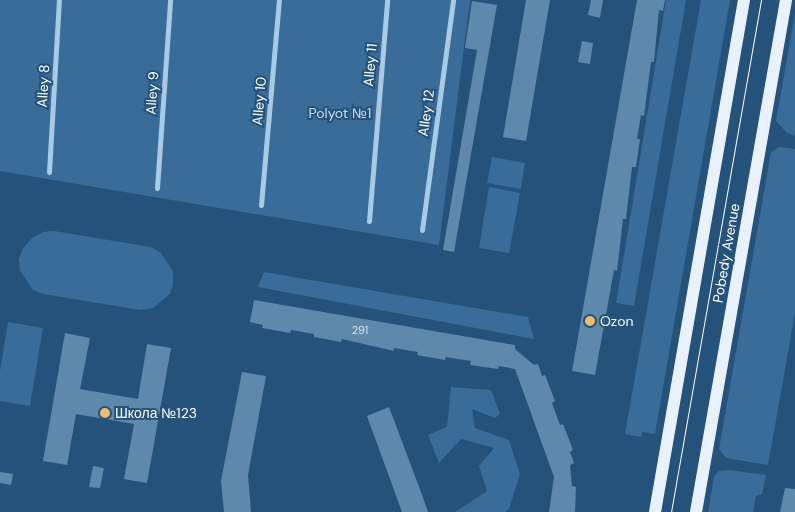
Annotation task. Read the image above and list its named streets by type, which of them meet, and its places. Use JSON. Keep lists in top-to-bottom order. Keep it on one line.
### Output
{"streets":{"main road":["Pobedy Avenue"],"street":["Alley 11","Alley 8","Alley 9","Alley 10","Alley 12"]},"parks":["Polyot №1"],"places":["Ozon","Школа №123"],"house_numbers":["291"]}
